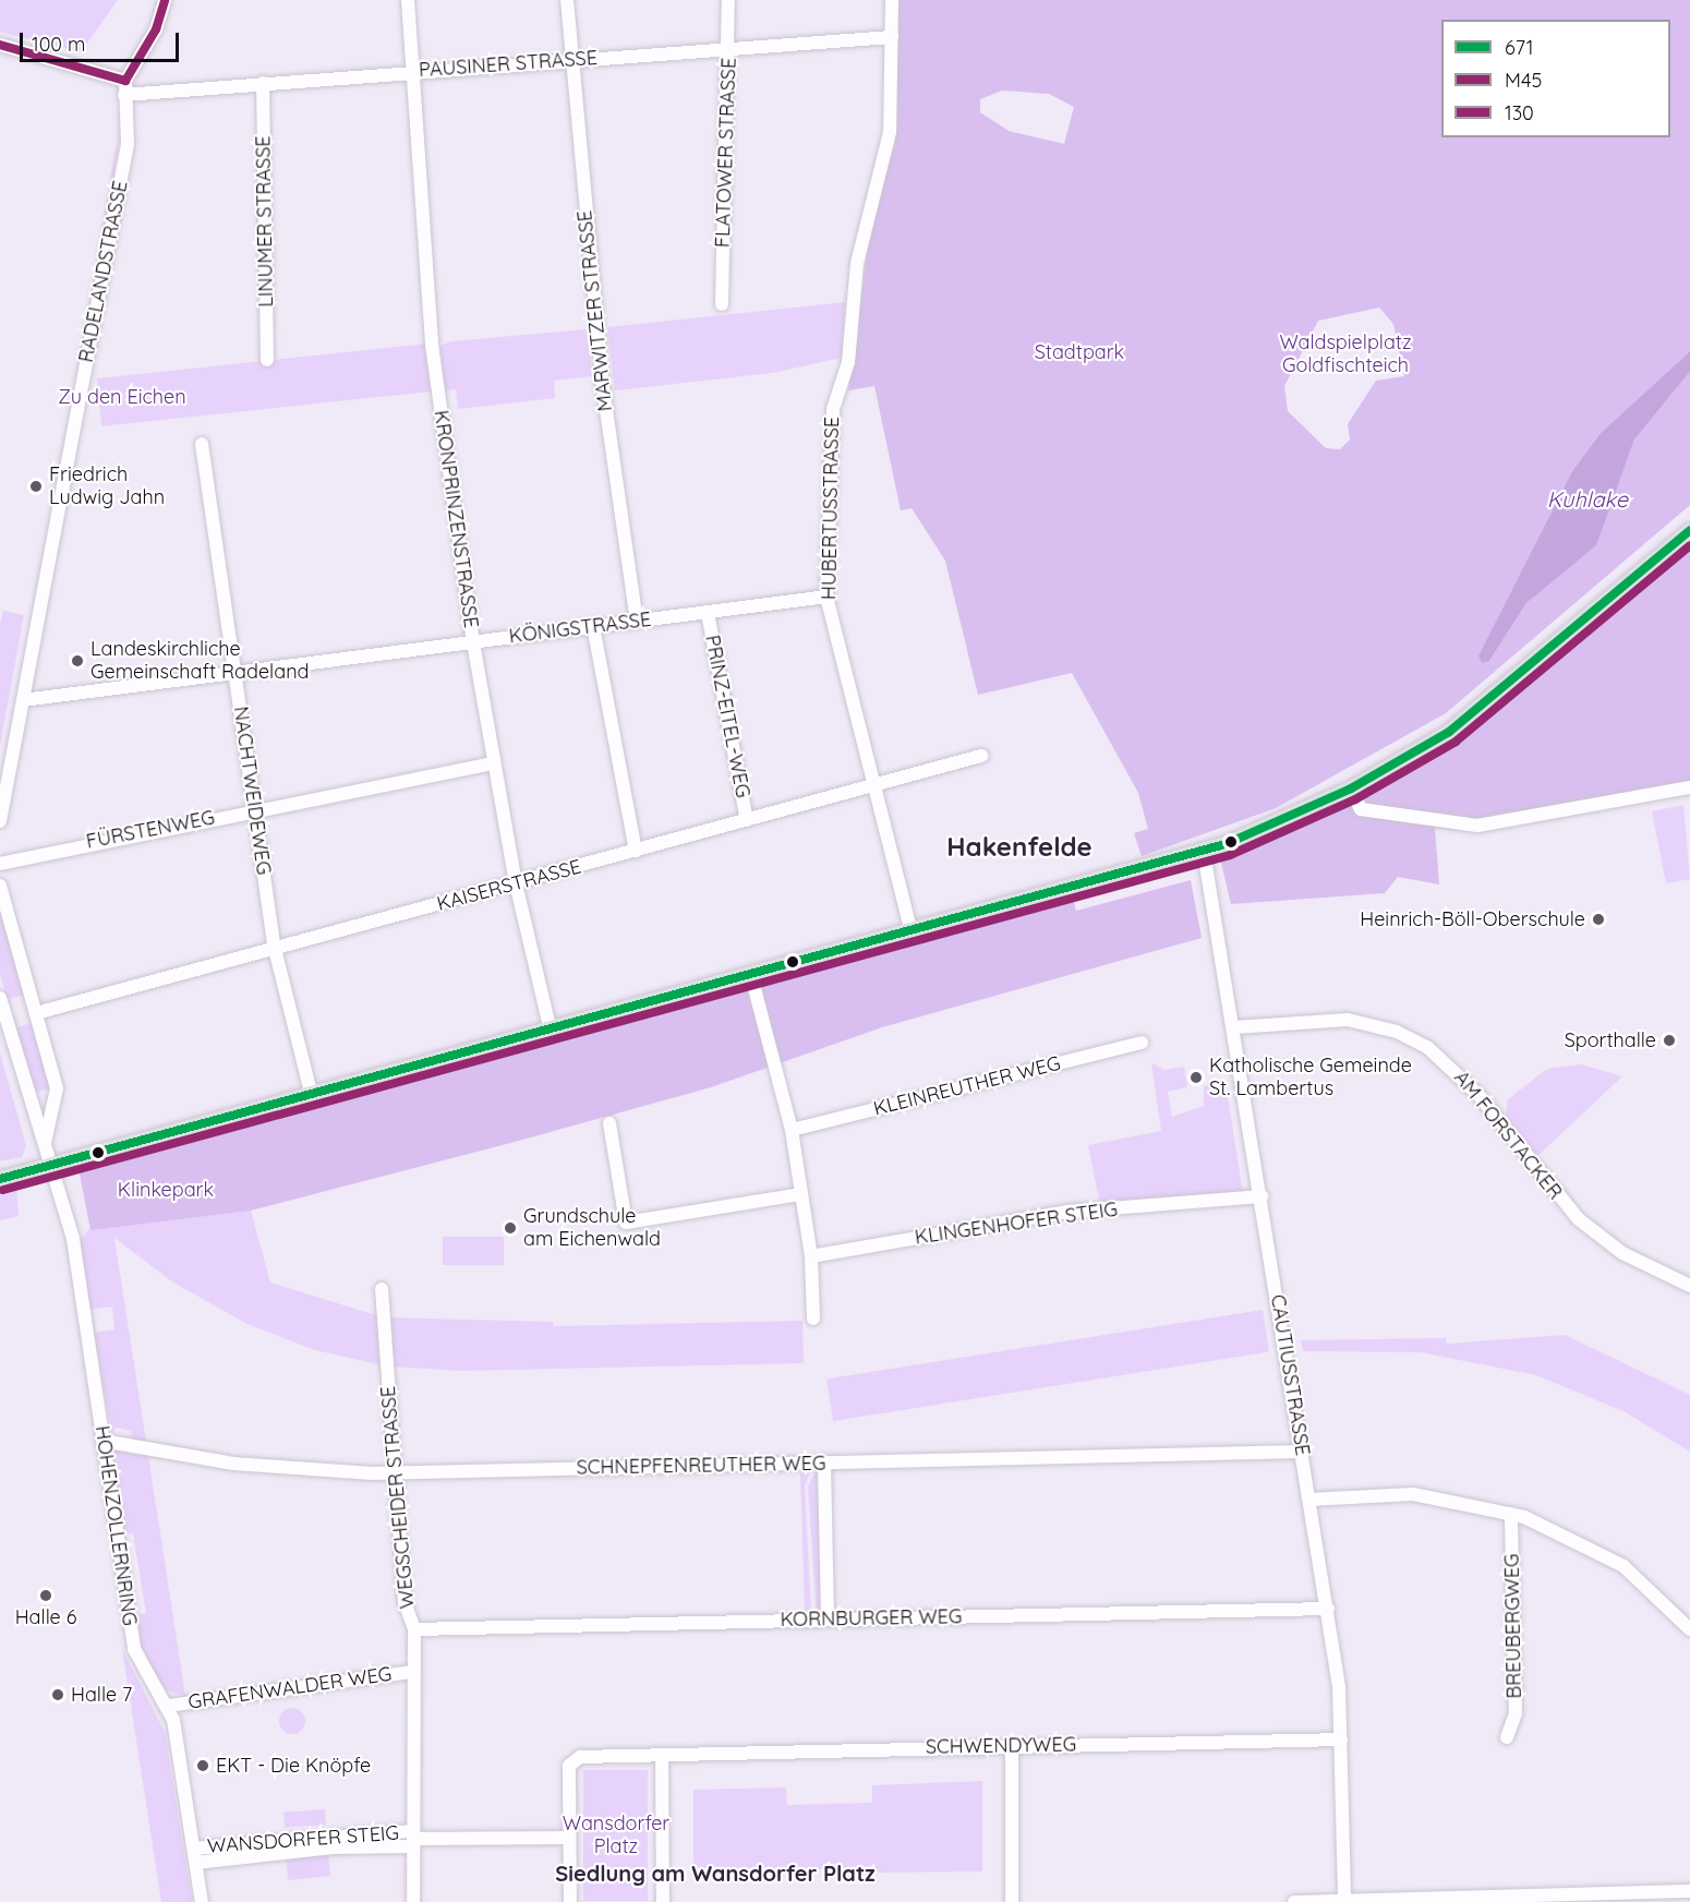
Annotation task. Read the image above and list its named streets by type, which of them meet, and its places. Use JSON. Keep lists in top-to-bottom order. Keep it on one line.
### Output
{"streets":{"street":["PAUSINER STRASSE","FLATOWER STRASSE","LINUMER STRASSE","RADELANDSTRASSE","MARWITZER STRASSE","HUBERTUSSTRASSE","KRONPRINZENSTRASSE","KÖNIGSTRASSE","PRINZ-EITEL-WEG","NACHTWEIDEWEG","FÜRSTENWEG","KAISERSTRASSE","KLEINREUTHER WEG","AM FORSTACKER","KLINGENHOFER STEIG","CAUTIUSSTRASSE","SCHNEPFENREUTHER WEG","WEGSCHEIDER STRASSE","HOHENZOLLERNRING","KORNBURGER WEG","BREUBERGWEG","GRAFENWALDER WEG","SCHWENDYWEG","WANSDORFER STEIG"]},"crossings":[["PAUSINER STRASSE","FLATOWER STRASSE"],["PAUSINER STRASSE","LINUMER STRASSE"],["PAUSINER STRASSE","RADELANDSTRASSE"],["PAUSINER STRASSE","MARWITZER STRASSE"],["PAUSINER STRASSE","HUBERTUSSTRASSE"],["PAUSINER STRASSE","KRONPRINZENSTRASSE"],["RADELANDSTRASSE","KÖNIGSTRASSE"],["MARWITZER STRASSE","KÖNIGSTRASSE"],["HUBERTUSSTRASSE","KÖNIGSTRASSE"],["HUBERTUSSTRASSE","KAISERSTRASSE"],["KRONPRINZENSTRASSE","KÖNIGSTRASSE"],["KRONPRINZENSTRASSE","FÜRSTENWEG"],["KRONPRINZENSTRASSE","KAISERSTRASSE"],["KÖNIGSTRASSE","PRINZ-EITEL-WEG"],["KÖNIGSTRASSE","NACHTWEIDEWEG"],["PRINZ-EITEL-WEG","KAISERSTRASSE"],["NACHTWEIDEWEG","FÜRSTENWEG"],["NACHTWEIDEWEG","KAISERSTRASSE"],["AM FORSTACKER","CAUTIUSSTRASSE"],["KLINGENHOFER STEIG","CAUTIUSSTRASSE"],["CAUTIUSSTRASSE","SCHNEPFENREUTHER WEG"],["CAUTIUSSTRASSE","KORNBURGER WEG"],["CAUTIUSSTRASSE","SCHWENDYWEG"],["SCHNEPFENREUTHER WEG","WEGSCHEIDER STRASSE"],["SCHNEPFENREUTHER WEG","HOHENZOLLERNRING"],["WEGSCHEIDER STRASSE","KORNBURGER WEG"],["WEGSCHEIDER STRASSE","GRAFENWALDER WEG"],["WEGSCHEIDER STRASSE","WANSDORFER STEIG"],["HOHENZOLLERNRING","GRAFENWALDER WEG"],["HOHENZOLLERNRING","WANSDORFER STEIG"]],"districts":["Hakenfelde","Siedlung am Wansdorfer Platz"],"water":["Kuhlake"],"parks":["Waldspielplatz Goldfischteich","Stadtpark","Zu den Eichen","Klinkepark","Wansdorfer Platz"],"places":["Friedrich Ludwig Jahn","Landeskirchliche Gemeinschaft Radeland","Heinrich-Böll-Oberschule","Sporthalle","Katholische Gemeinde St. Lambertus","Grundschule am Eichenwald","Halle 6","Halle 7","EKT - Die Knöpfe"],"lines":["transit line 130","transit line 671","transit line M45"],"legend":["671","M45","130"],"scale_bar":"100 m"}
